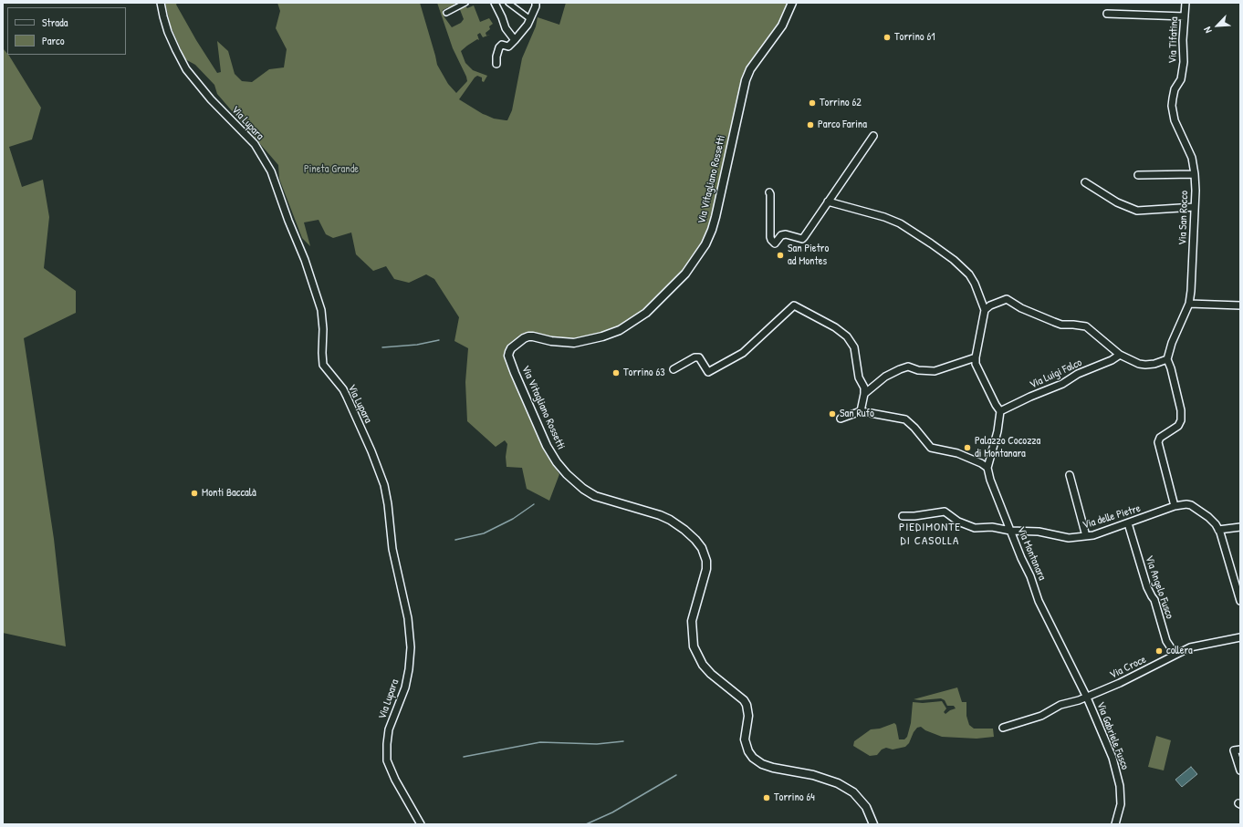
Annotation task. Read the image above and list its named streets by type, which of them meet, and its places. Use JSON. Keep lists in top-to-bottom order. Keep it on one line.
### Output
{"streets":{"street":["Via Tifatina","Via Lupara","Via Vitagliano Rossetti","Via San Rocco","Via Luigi Falco","Via delle Pietre","Via Montanara","Via Angelo Fusco","Via Croce","Via Gabriele Fusco"]},"crossings":[["Via Tifatina","Via San Rocco"],["Via delle Pietre","Via Montanara"],["Via delle Pietre","Via Angelo Fusco"],["Via Montanara","Via Croce"],["Via Montanara","Via Gabriele Fusco"],["Via Angelo Fusco","Via Croce"],["Via Croce","Via Gabriele Fusco"]],"districts":["PIEDIMONTE DI CASOLLA"],"parks":["Pineta Grande"],"places":["Torrino 61","Torrino 62","Parco Farina","San Pietro ad Montes","Torrino 63","San Rufo","Palazzo Cocozza di Montanara","Monti Baccalà","collera","Torrino 64"],"legend":["Strada","Parco"],"north":"bottom left"}
